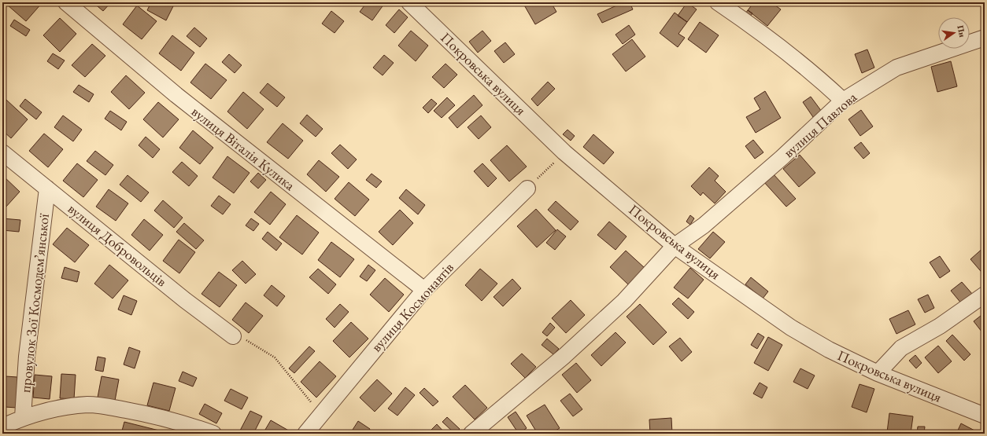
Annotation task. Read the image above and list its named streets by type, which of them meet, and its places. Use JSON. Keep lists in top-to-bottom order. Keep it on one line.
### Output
{"streets":{"street":["Покровська вулиця","вулиця Павлова","вулиця Віталія Кулика","вулиця Добровольців","провулок Зої Космодемʼянської","вулиця Космонавтів"]},"crossings":[["Покровська вулиця","вулиця Павлова"],["вулиця Віталія Кулика","вулиця Космонавтів"],["вулиця Добровольців","провулок Зої Космодемʼянської"]],"north":"right"}
